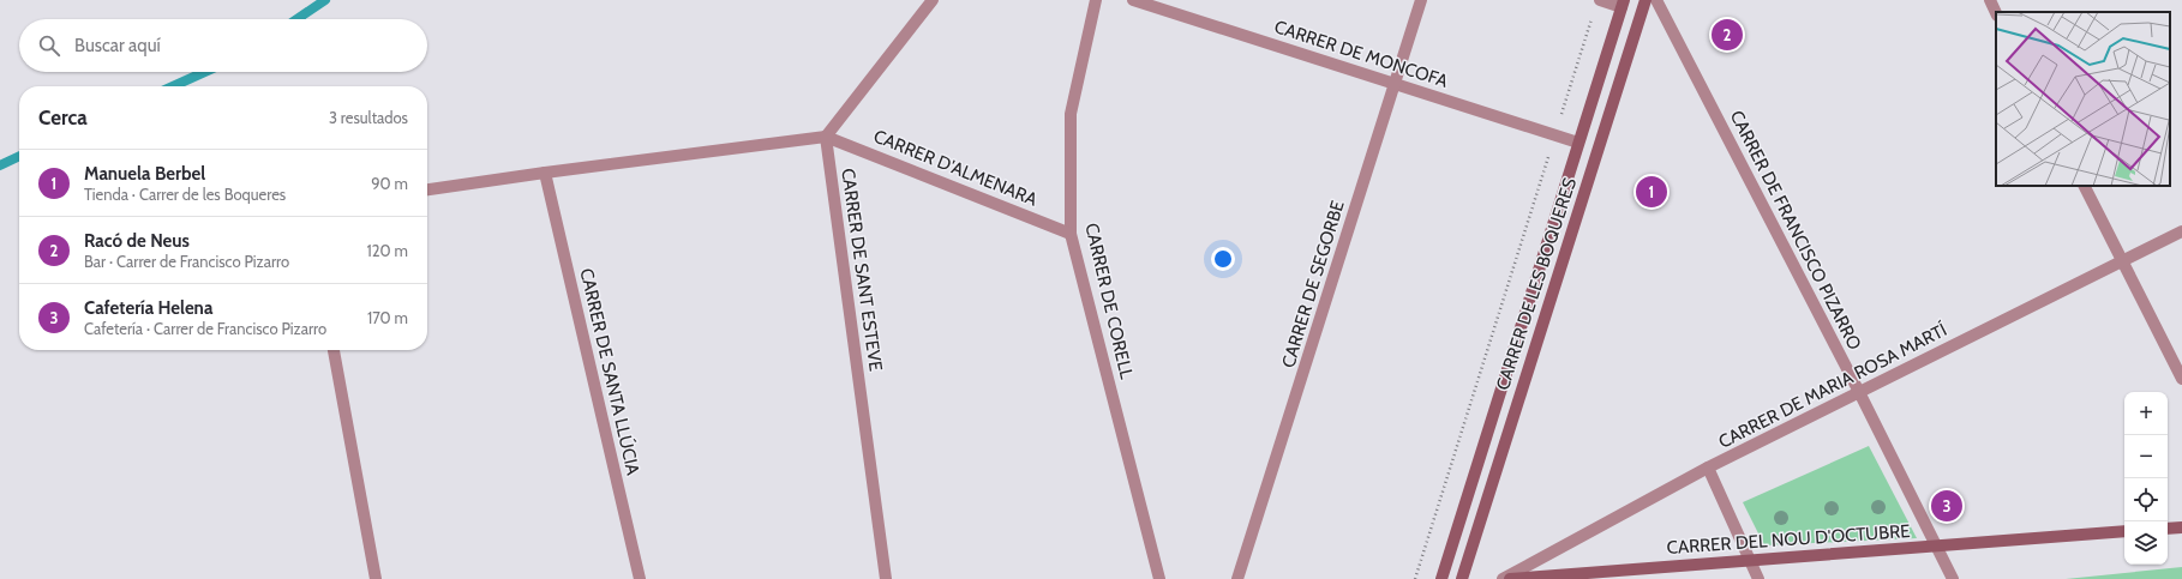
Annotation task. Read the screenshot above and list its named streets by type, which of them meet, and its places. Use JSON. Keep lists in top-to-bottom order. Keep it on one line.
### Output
{"streets":{"street":["CARRER DE MONCOFA","CARRER D'ALMENARA","CARRER DE FRANCISCO PIZARRO","CARRER DE SANT ESTEVE","CARRER DE SEGORBE","CARRER DE LES BOQUERES","CARRER DE CORELL","CARRER DE SANTA LLÚCIA","CARRER DE MARIA ROSA MARTÍ","CARRER DEL NOU D'OCTUBRE"]},"crossings":[["CARRER DE MONCOFA","CARRER DE SEGORBE"],["CARRER DE MONCOFA","CARRER DE LES BOQUERES"],["CARRER D'ALMENARA","CARRER DE SANT ESTEVE"],["CARRER D'ALMENARA","CARRER DE CORELL"],["CARRER DE FRANCISCO PIZARRO","CARRER DE MARIA ROSA MARTÍ"],["CARRER DE FRANCISCO PIZARRO","CARRER DEL NOU D'OCTUBRE"]],"page":{"pins":["2","1","3"],"search":"Buscar aquí","heading":["Cerca","3 resultados"],"list":[{"mark":"1","name":"Manuela Berbel","note":"Tienda · Carrer de les Boqueres","value":"90 m"},{"mark":"2","name":"Racó de Neus","note":"Bar · Carrer de Francisco Pizarro","value":"120 m"},{"mark":"3","name":"Cafetería Helena","note":"Cafetería · Carrer de Francisco Pizarro","value":"170 m"}],"map_buttons":["+","−"]}}
